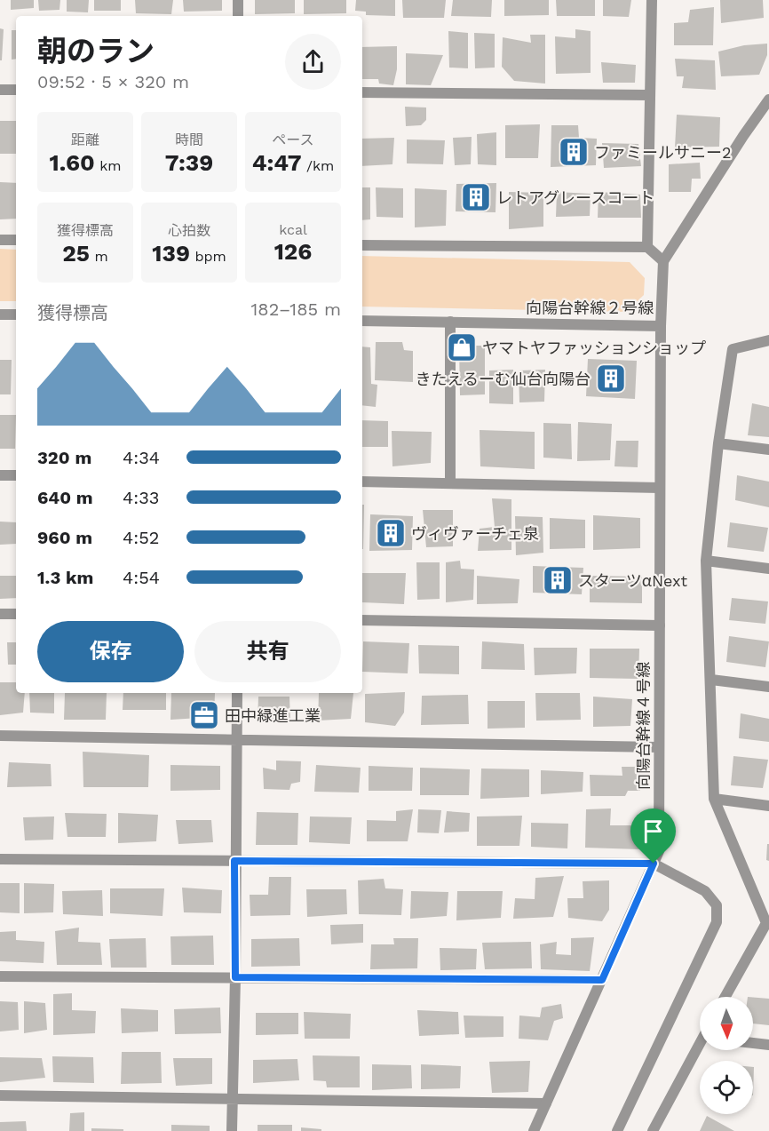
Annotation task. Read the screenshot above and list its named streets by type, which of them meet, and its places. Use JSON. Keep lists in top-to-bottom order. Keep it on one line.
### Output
{"streets":{"street":["向陽台幹線２号線","向陽台幹線４号線"]},"crossings":[["向陽台幹線２号線","向陽台幹線４号線"]],"places":{"building":["ファミールサニー2","レトアグレースコート","きたえるーむ仙台向陽台","ヴィヴァーチェ泉","スターツαNext"],"shop":["ヤマトヤファッションショップ"],"office":["田中緑進工業"]},"north":"bottom","page":{"heading":["朝のラン","09:52 · 5 × 320 m"],"stats":[["距離","1.60 km"],["時間","7:39"],["ペース","4:47 /km"],["獲得標高","25 m"],["心拍数","139 bpm"],["kcal","126"]],"chart":["獲得標高","182–185 m"],"list":[{"name":"320 m","note":"4:34"},{"name":"640 m","note":"4:33"},{"name":"960 m","note":"4:52"},{"name":"1.3 km","note":"4:54"}],"buttons":["保存","共有"]}}
